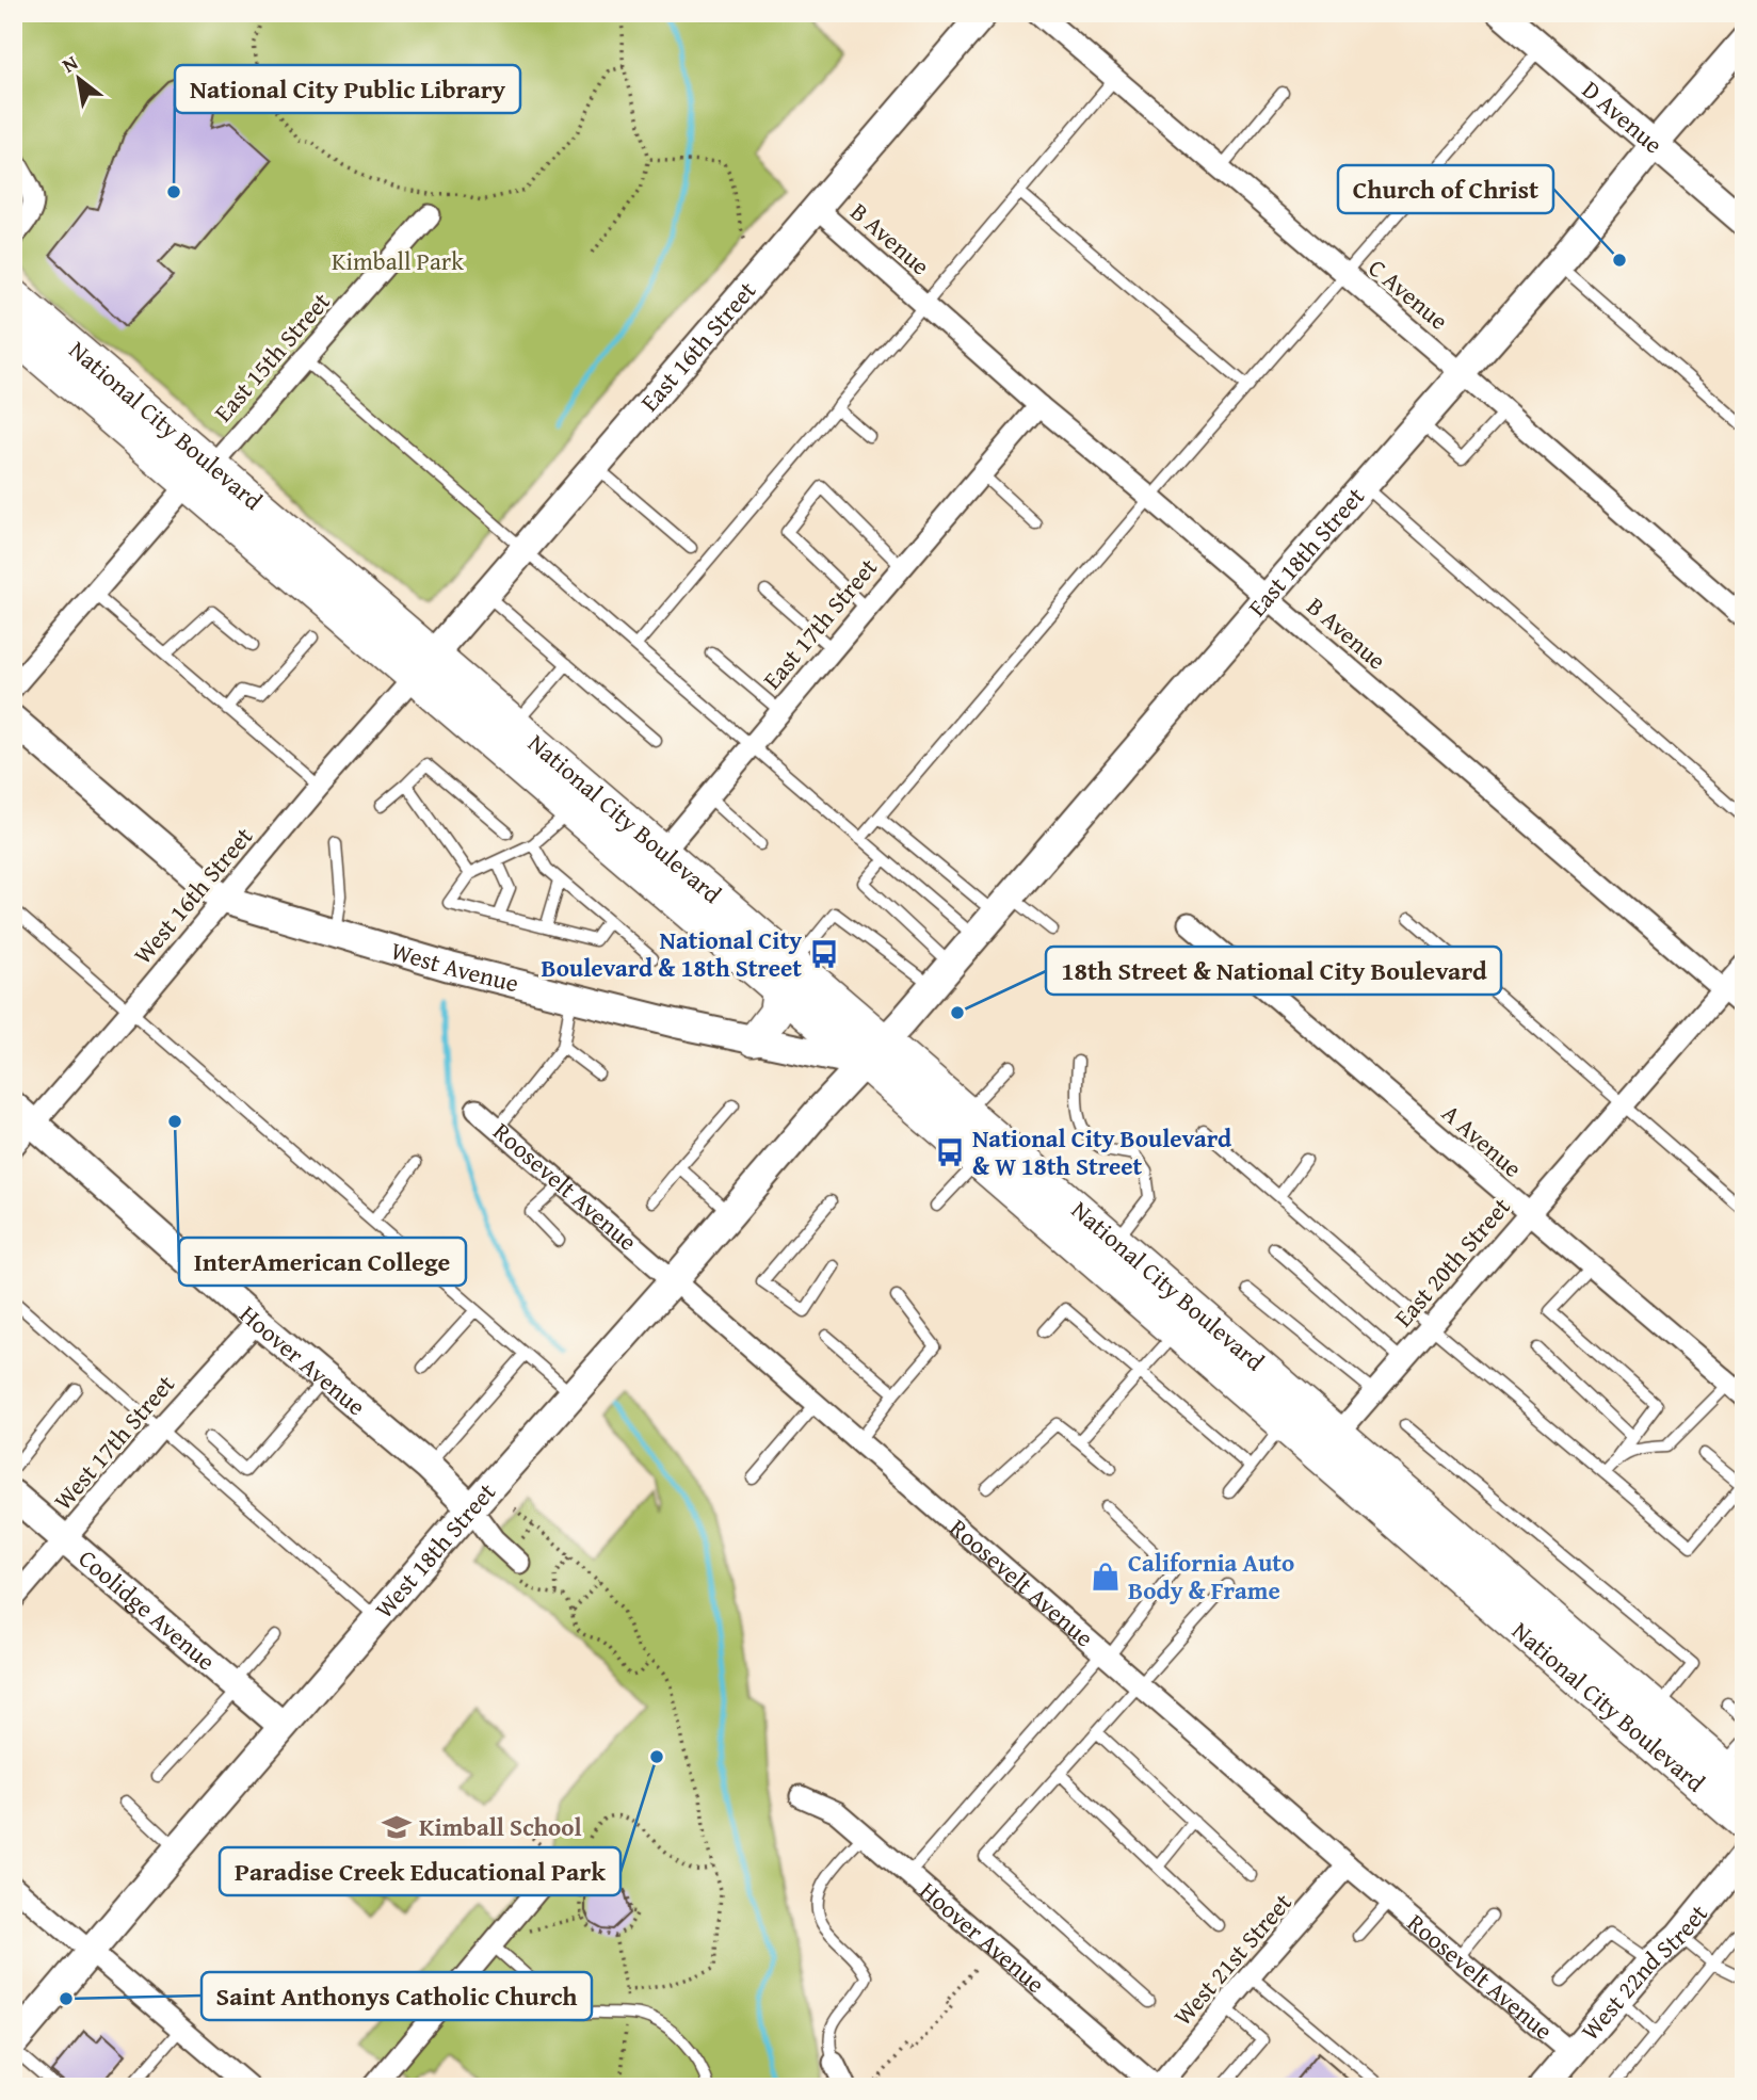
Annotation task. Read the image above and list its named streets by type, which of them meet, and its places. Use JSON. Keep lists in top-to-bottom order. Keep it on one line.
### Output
{"streets":{"main road":["National City Boulevard"],"street":["D Avenue","B Avenue","C Avenue","East 16th Street","East 15th Street","East 18th Street","East 17th Street","West 16th Street","West Avenue","A Avenue","Roosevelt Avenue","East 20th Street","Hoover Avenue","West 17th Street","West 18th Street","Coolidge Avenue","West 21st Street","West 22nd Street"]},"crossings":[["D Avenue","East 18th Street"],["B Avenue","East 16th Street"],["B Avenue","East 18th Street"],["B Avenue","East 17th Street"],["B Avenue","East 20th Street"],["C Avenue","East 18th Street"],["East 16th Street","National City Boulevard"],["East 16th Street","West 16th Street"],["East 15th Street","National City Boulevard"],["National City Boulevard","East 18th Street"],["National City Boulevard","East 17th Street"],["National City Boulevard","West 16th Street"],["National City Boulevard","West Avenue"],["National City Boulevard","East 20th Street"],["National City Boulevard","West 18th Street"],["East 18th Street","West Avenue"],["East 18th Street","West 18th Street"],["West 16th Street","West Avenue"],["West 16th Street","Hoover Avenue"],["West Avenue","West 18th Street"],["A Avenue","East 20th Street"],["Roosevelt Avenue","West 18th Street"],["Roosevelt Avenue","West 21st Street"],["Roosevelt Avenue","West 22nd Street"],["Hoover Avenue","West 17th Street"],["Hoover Avenue","West 18th Street"],["Hoover Avenue","West 21st Street"],["West 17th Street","Coolidge Avenue"],["West 18th Street","Coolidge Avenue"]],"parks":["Kimball Park"],"places":{"other":["National City Public Library","Church of Christ","18th Street & National City Boulevard","InterAmerican College","Paradise Creek Educational Park","Saint Anthonys Catholic Church"],"bus stop":["National City Boulevard & 18th Street","National City Boulevard & W 18th Street"],"shop":["California Auto Body & Frame"],"school or university":["Kimball School"]},"north":"top left"}
